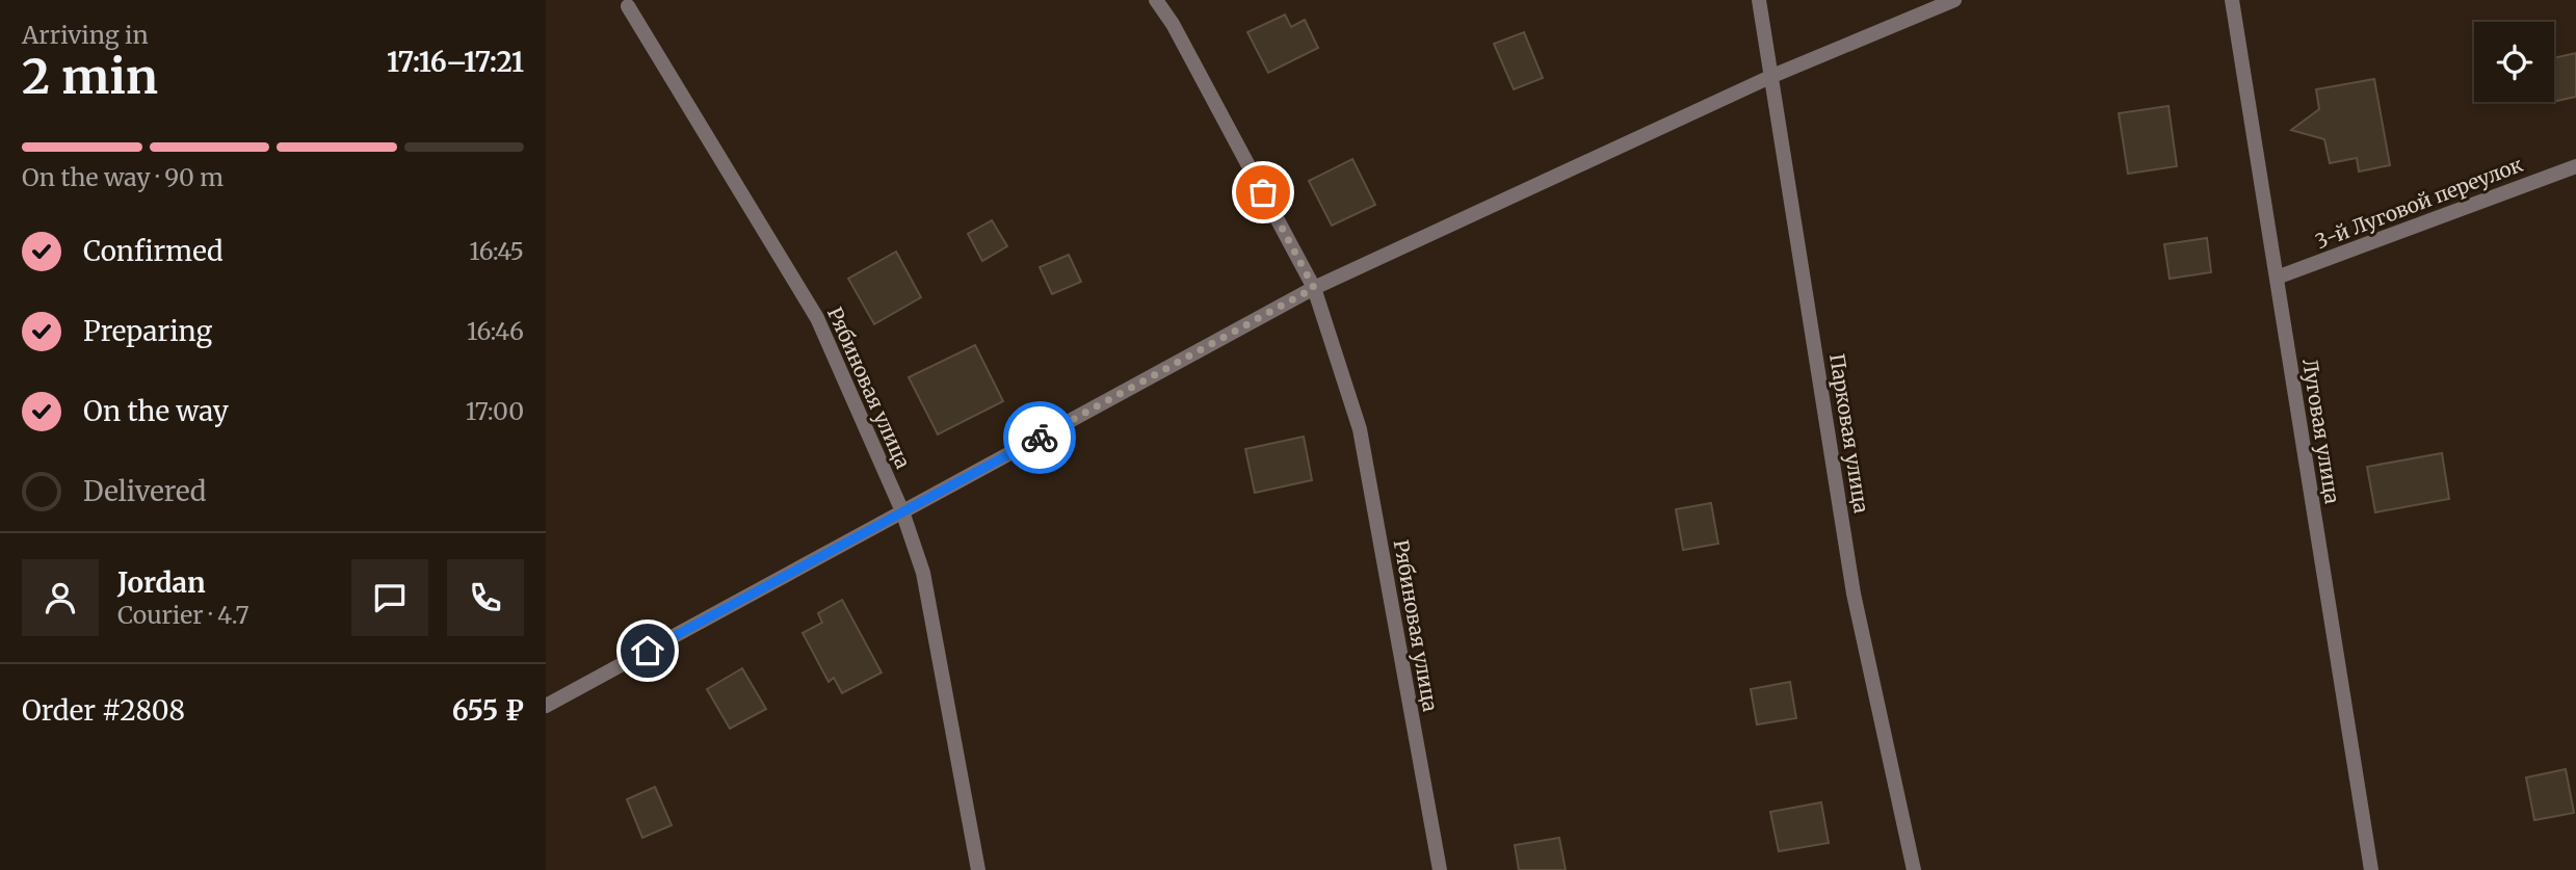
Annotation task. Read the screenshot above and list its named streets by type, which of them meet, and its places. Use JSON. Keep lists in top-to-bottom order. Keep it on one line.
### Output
{"streets":{"street":["3-й Луговой переулок","Рябиновая улица","Луговая улица","Парковая улица"]},"crossings":[["3-й Луговой переулок","Луговая улица"]],"page":{"heading":["2 min","Arriving in","17:16–17:21"],"panel":["Jordan","Courier · 4.7","Order #2808","655 ₽"],"bar":"On the way · 90 m","list":[["Confirmed","16:45"],["Preparing","16:46"],["On the way","17:00"],"Delivered"]}}
